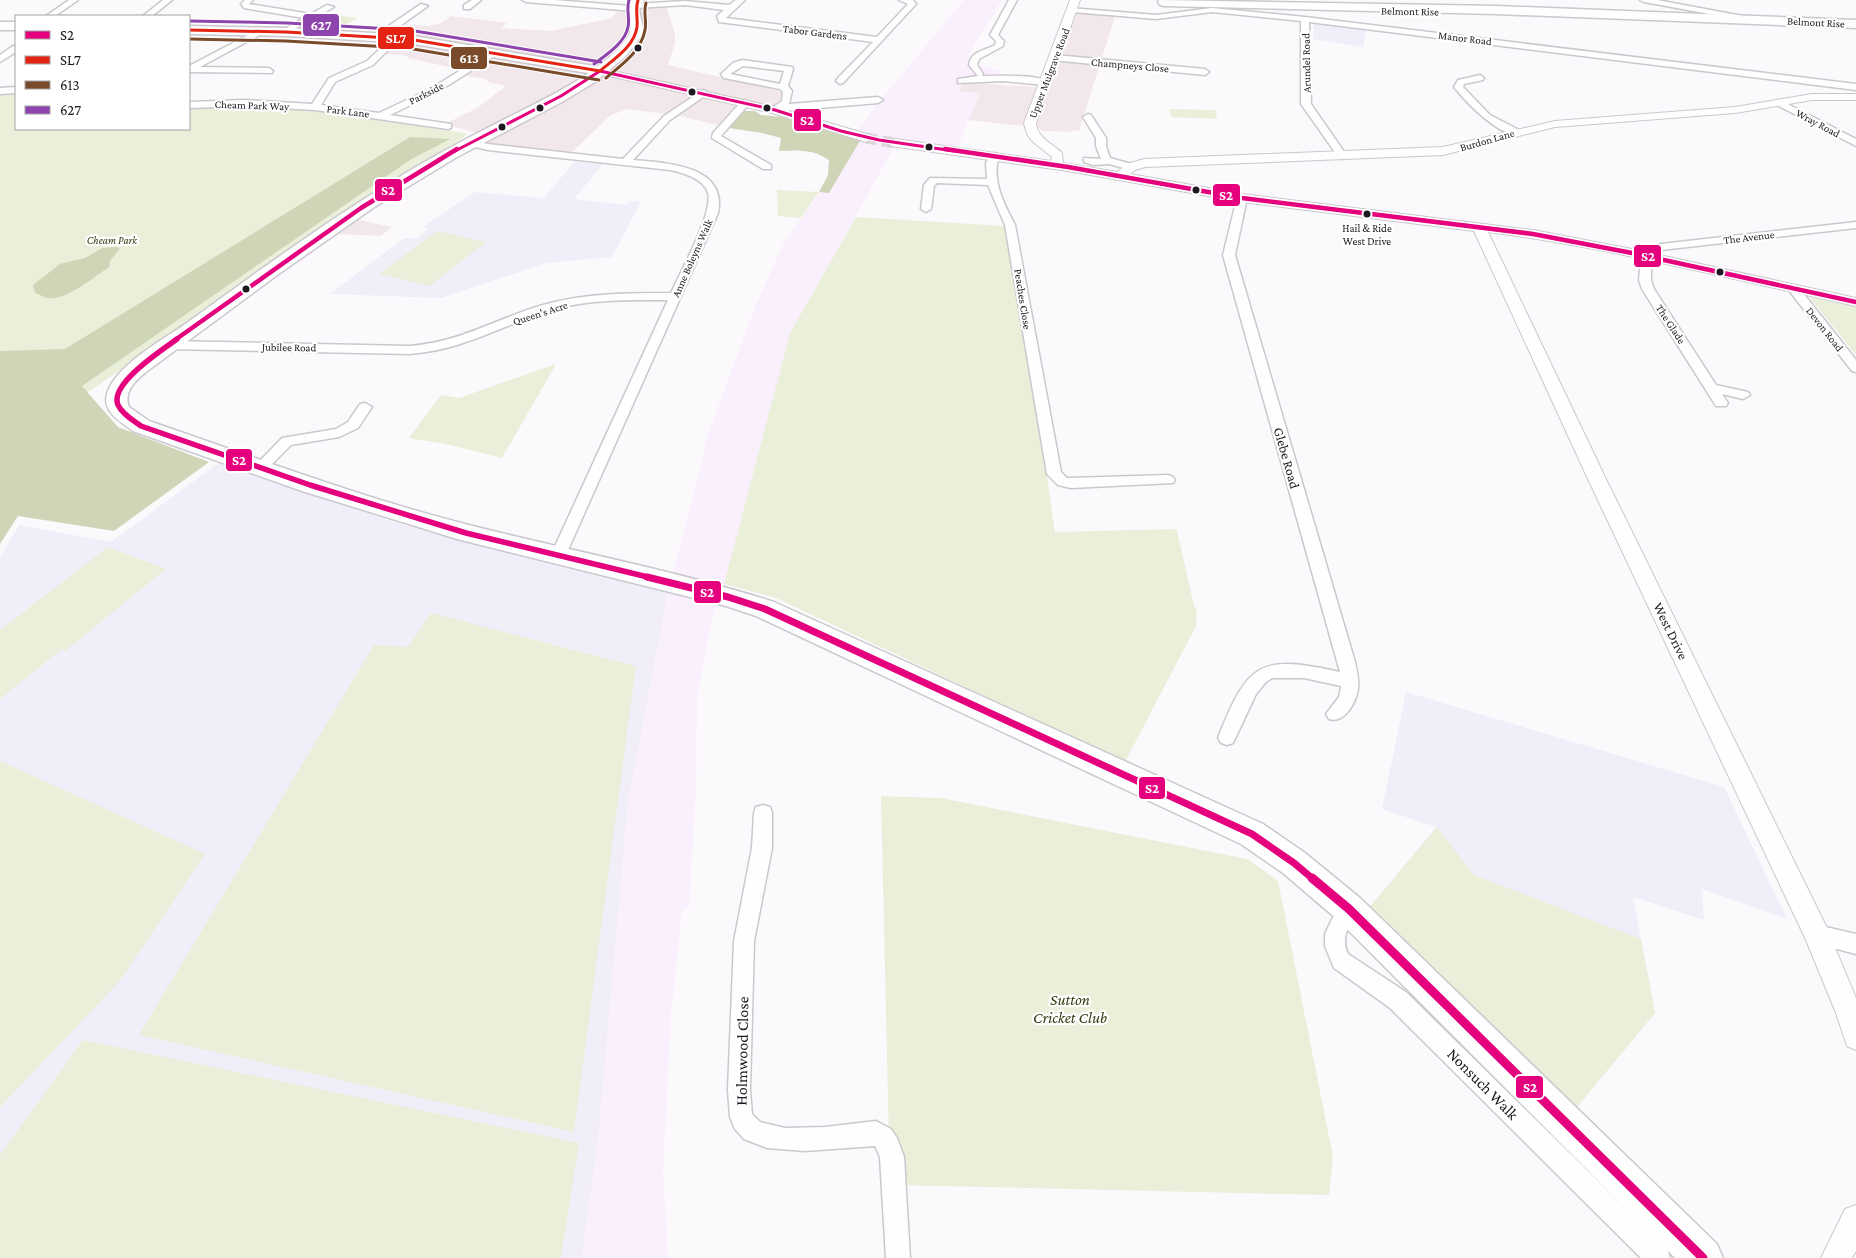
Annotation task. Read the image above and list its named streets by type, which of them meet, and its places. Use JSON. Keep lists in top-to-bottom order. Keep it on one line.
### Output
{"streets":{"highway":["Belmont Rise"],"street":["Tabor Gardens","Manor Road","Arundel Road","Champneys Close","Upper Mulgrave Road","Parkside","Cheam Park Way","Park Lane","Wray Road","Burdon Lane","The Avenue","Anne Boleyns Walk","Peaches Close","Queen's Acre","The Glade","Devon Road","Jubilee Road","Glebe Road","West Drive","Holmwood Close","Nonsuch Walk"]},"crossings":[["Belmont Rise","Manor Road"],["Belmont Rise","Arundel Road"],["Manor Road","Arundel Road"],["Manor Road","Upper Mulgrave Road"],["Arundel Road","Burdon Lane"],["Champneys Close","Upper Mulgrave Road"],["Parkside","Park Lane"],["Cheam Park Way","Park Lane"],["Wray Road","Burdon Lane"],["The Avenue","The Glade"],["Anne Boleyns Walk","Queen's Acre"],["Queen's Acre","Jubilee Road"]],"parks":["Cheam Park","Sutton Cricket Club"],"places":["Hail & Ride West Drive"],"lines":["transit line SL7","transit line 627","transit line 613","transit line S2"],"legend":["S2","SL7","613","627"]}
